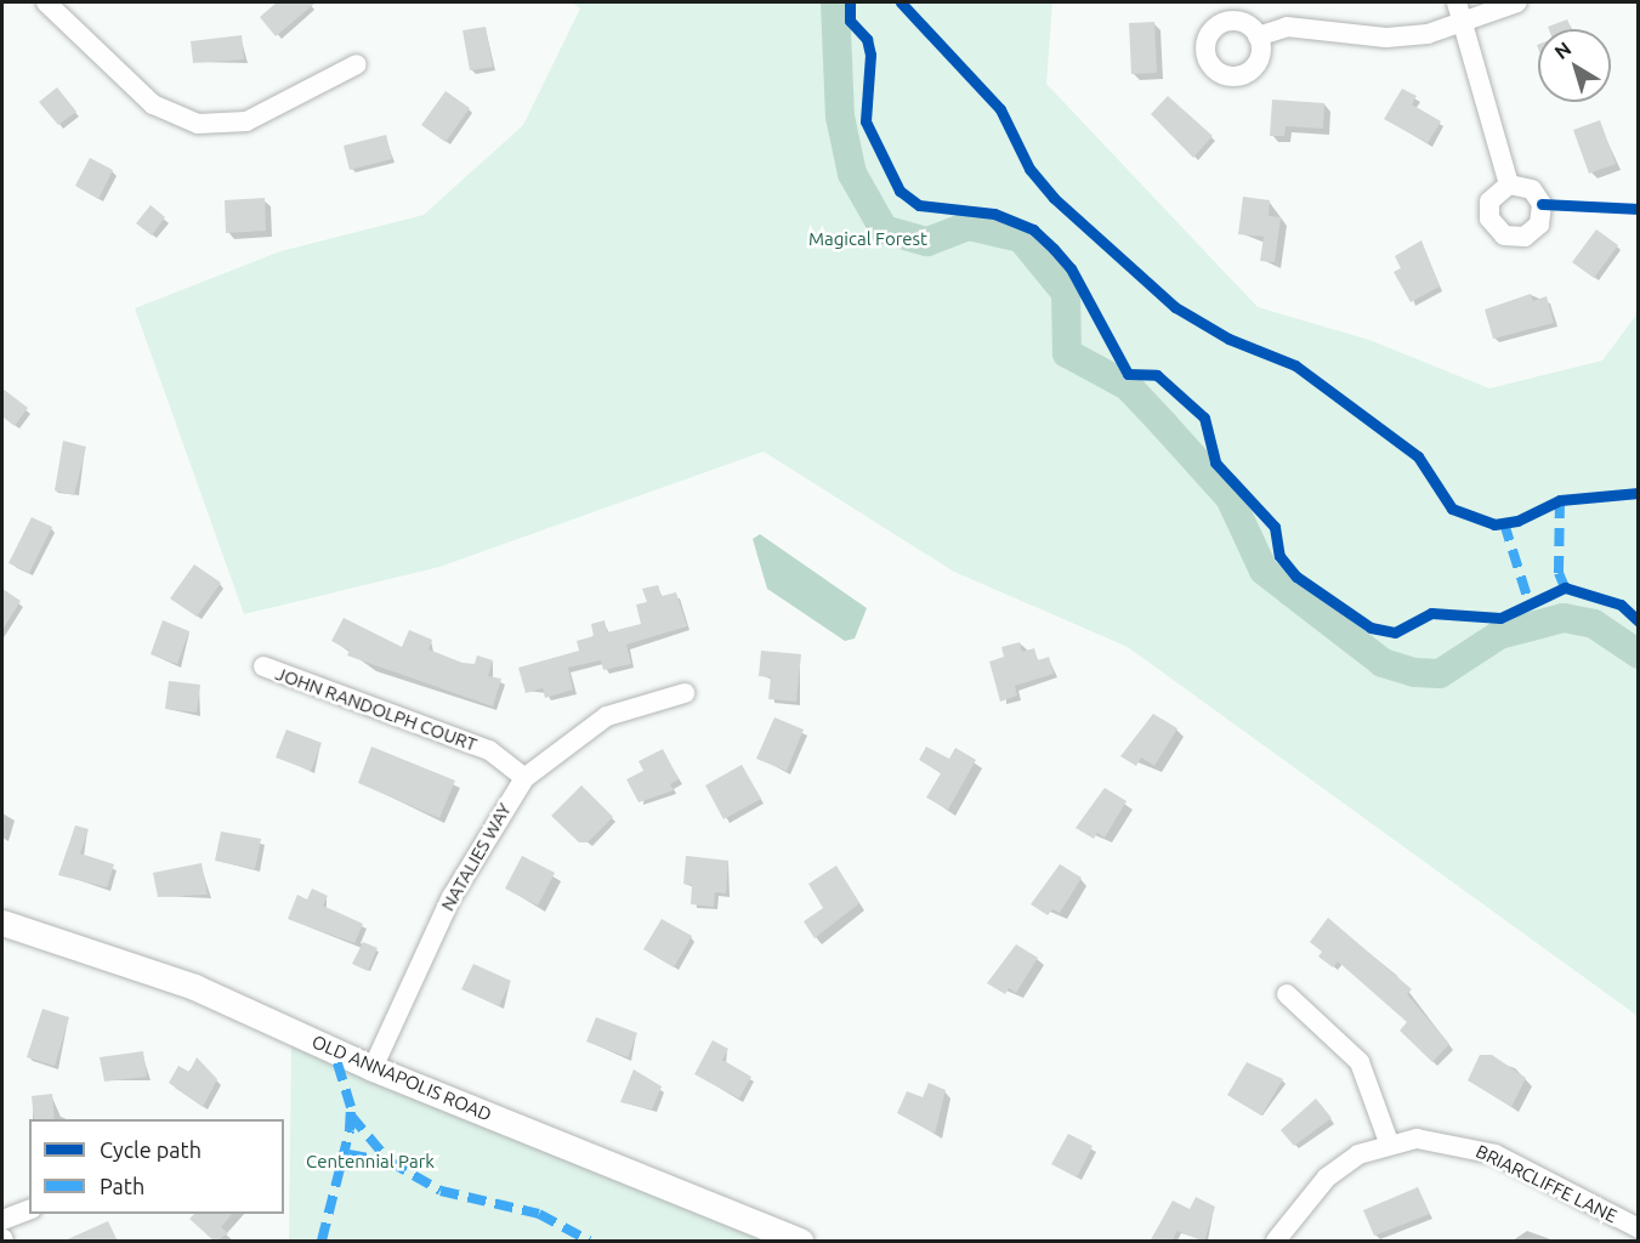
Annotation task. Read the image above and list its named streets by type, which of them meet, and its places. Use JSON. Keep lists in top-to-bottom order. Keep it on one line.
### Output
{"streets":{"street":["JOHN RANDOLPH COURT","NATALIES WAY","OLD ANNAPOLIS ROAD","BRIARCLIFFE LANE"]},"crossings":[["JOHN RANDOLPH COURT","NATALIES WAY"],["NATALIES WAY","OLD ANNAPOLIS ROAD"]],"parks":["Magical Forest","Centennial Park"],"legend":["Cycle path","Path"],"north":"top left"}
